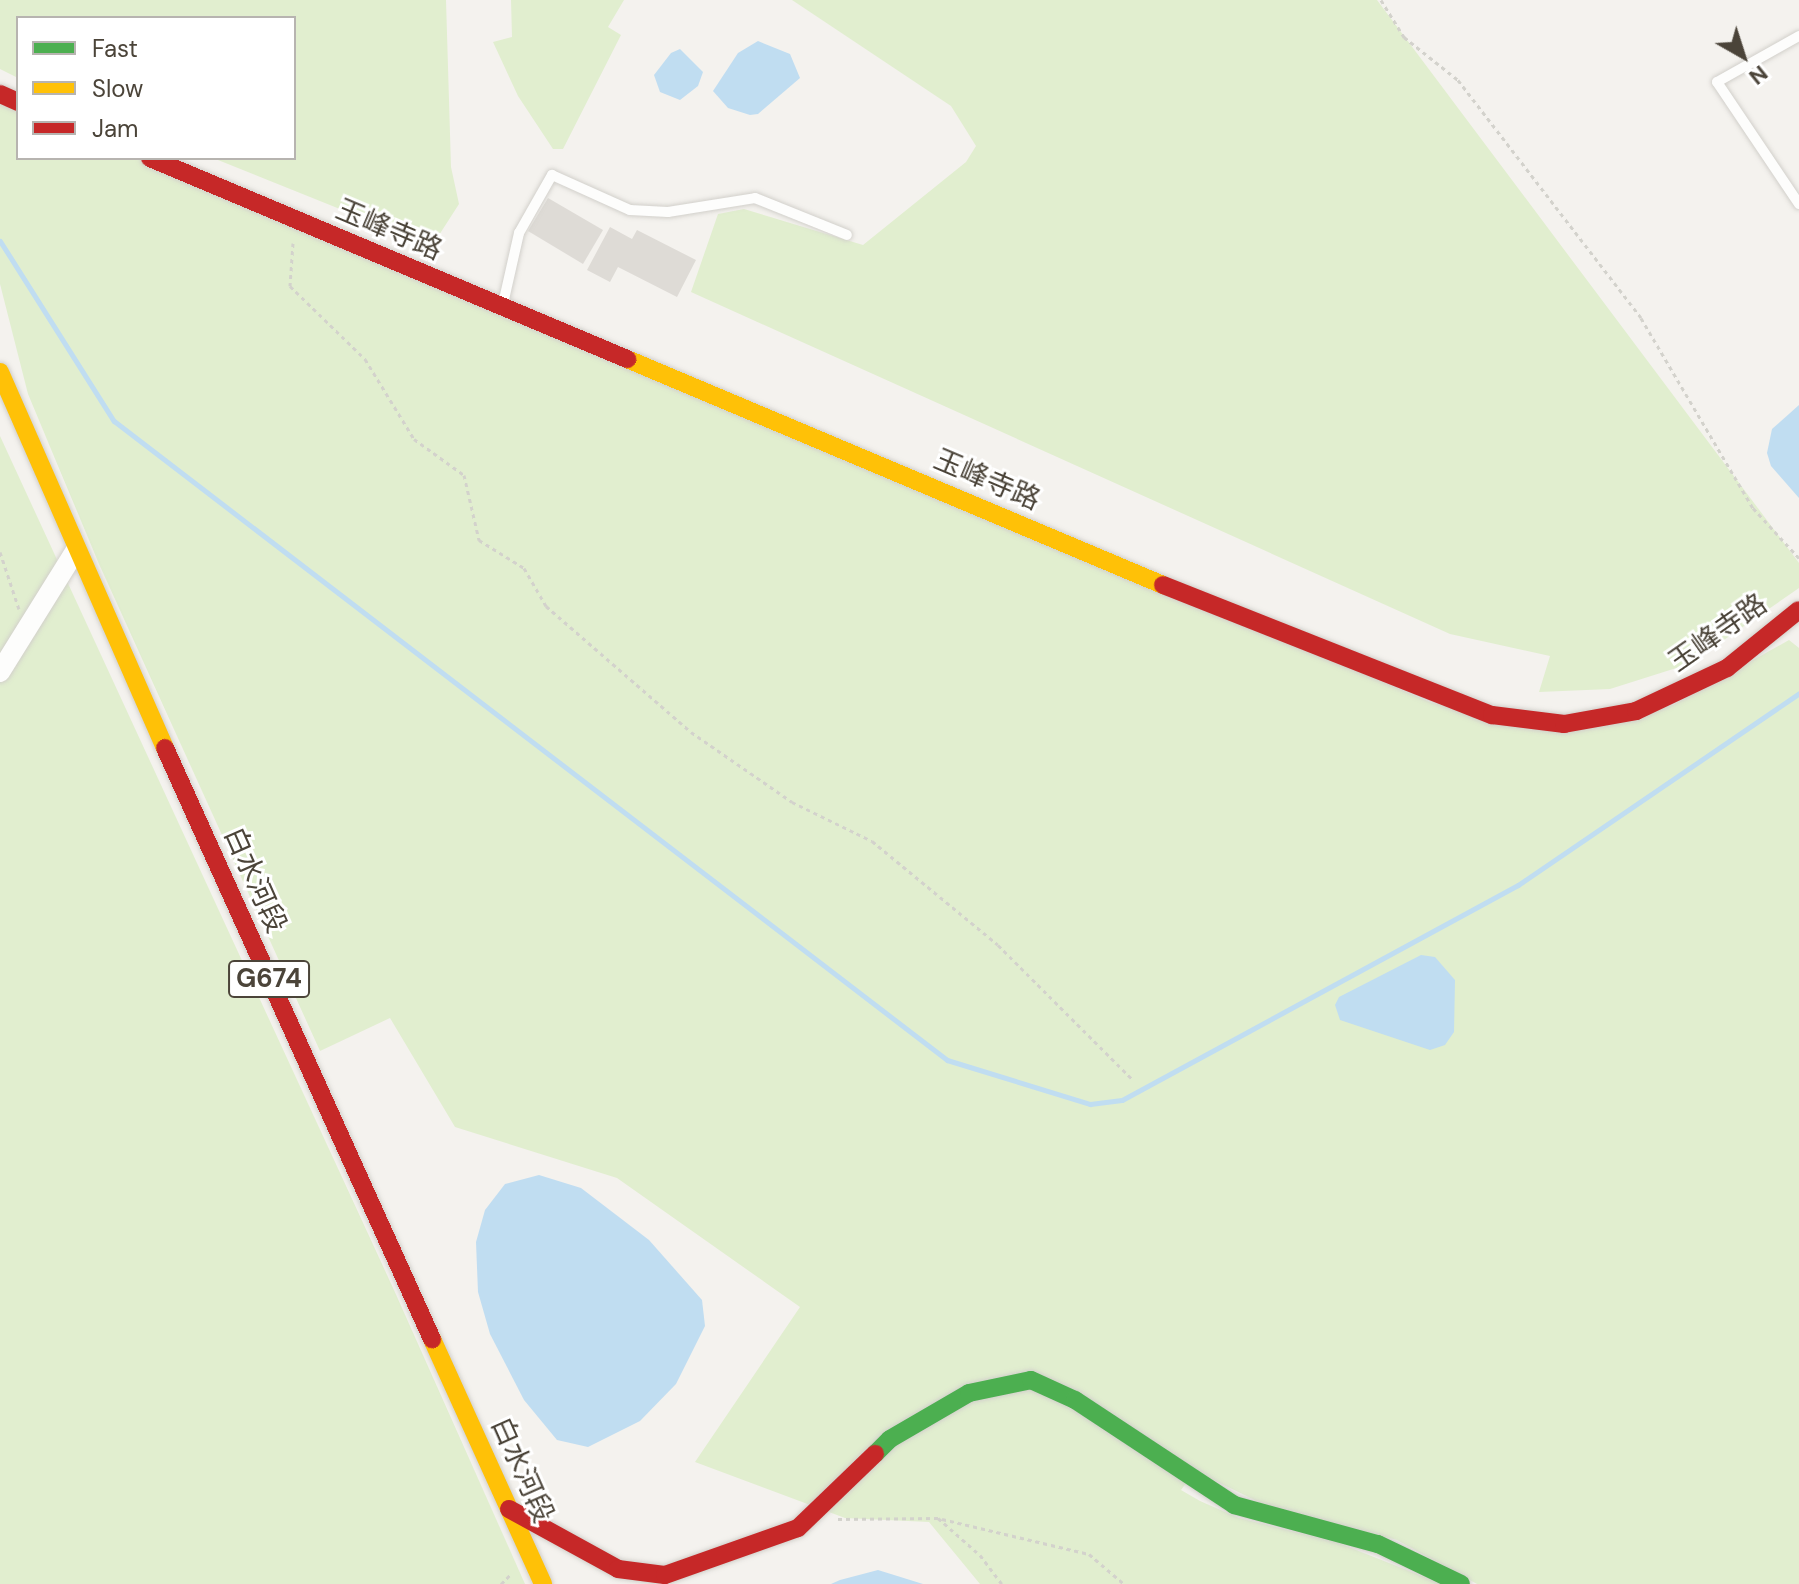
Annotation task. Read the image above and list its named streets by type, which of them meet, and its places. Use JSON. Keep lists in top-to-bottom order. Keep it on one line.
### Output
{"streets":{"main road":["玉峰寺路","白水河段","G674"]},"legend":["Fast","Slow","Jam"],"north":"bottom right"}
